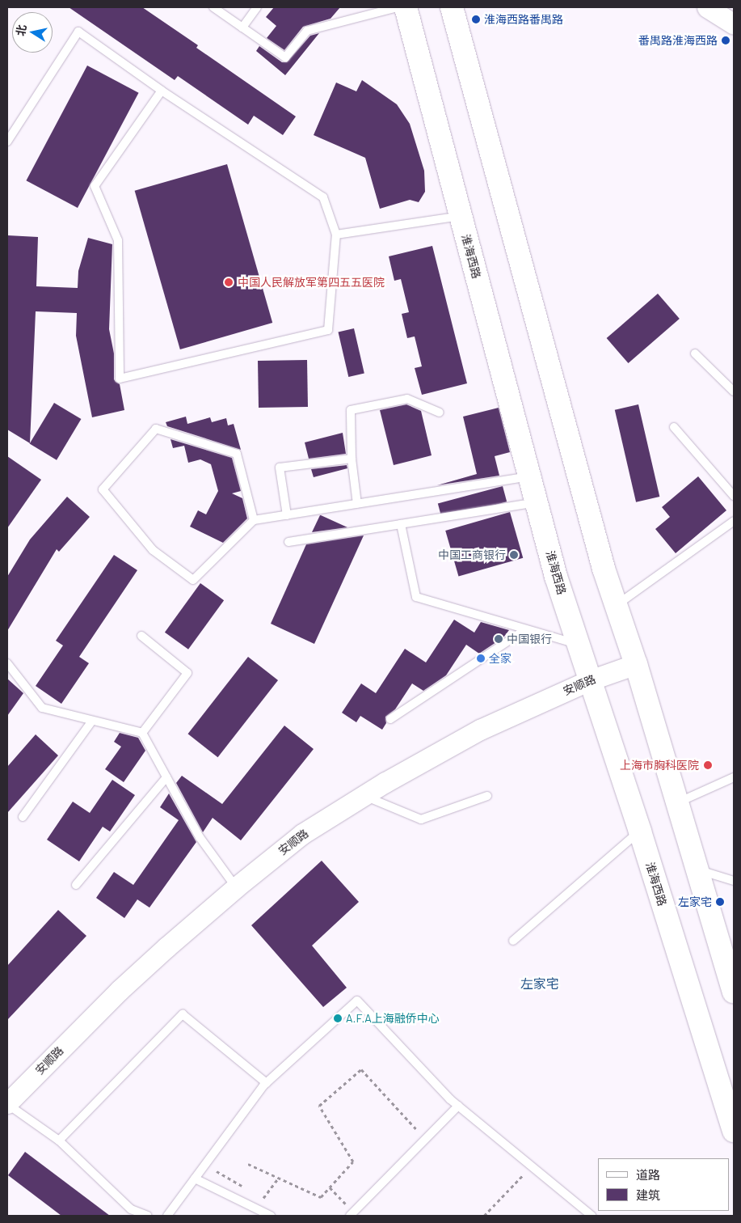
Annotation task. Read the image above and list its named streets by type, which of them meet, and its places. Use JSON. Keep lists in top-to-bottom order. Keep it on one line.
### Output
{"streets":{"main road":["淮海西路"],"street":["安顺路"]},"crossings":[["淮海西路","安顺路"]],"districts":["左家宅"],"places":["淮海西路番禺路","番禺路淮海西路","中国人民解放军第四五五医院","中国工商银行","中国银行","全家","上海市胸科医院","左家宅","A.F.A上海融侨中心"],"legend":["道路","建筑"],"north":"left"}
